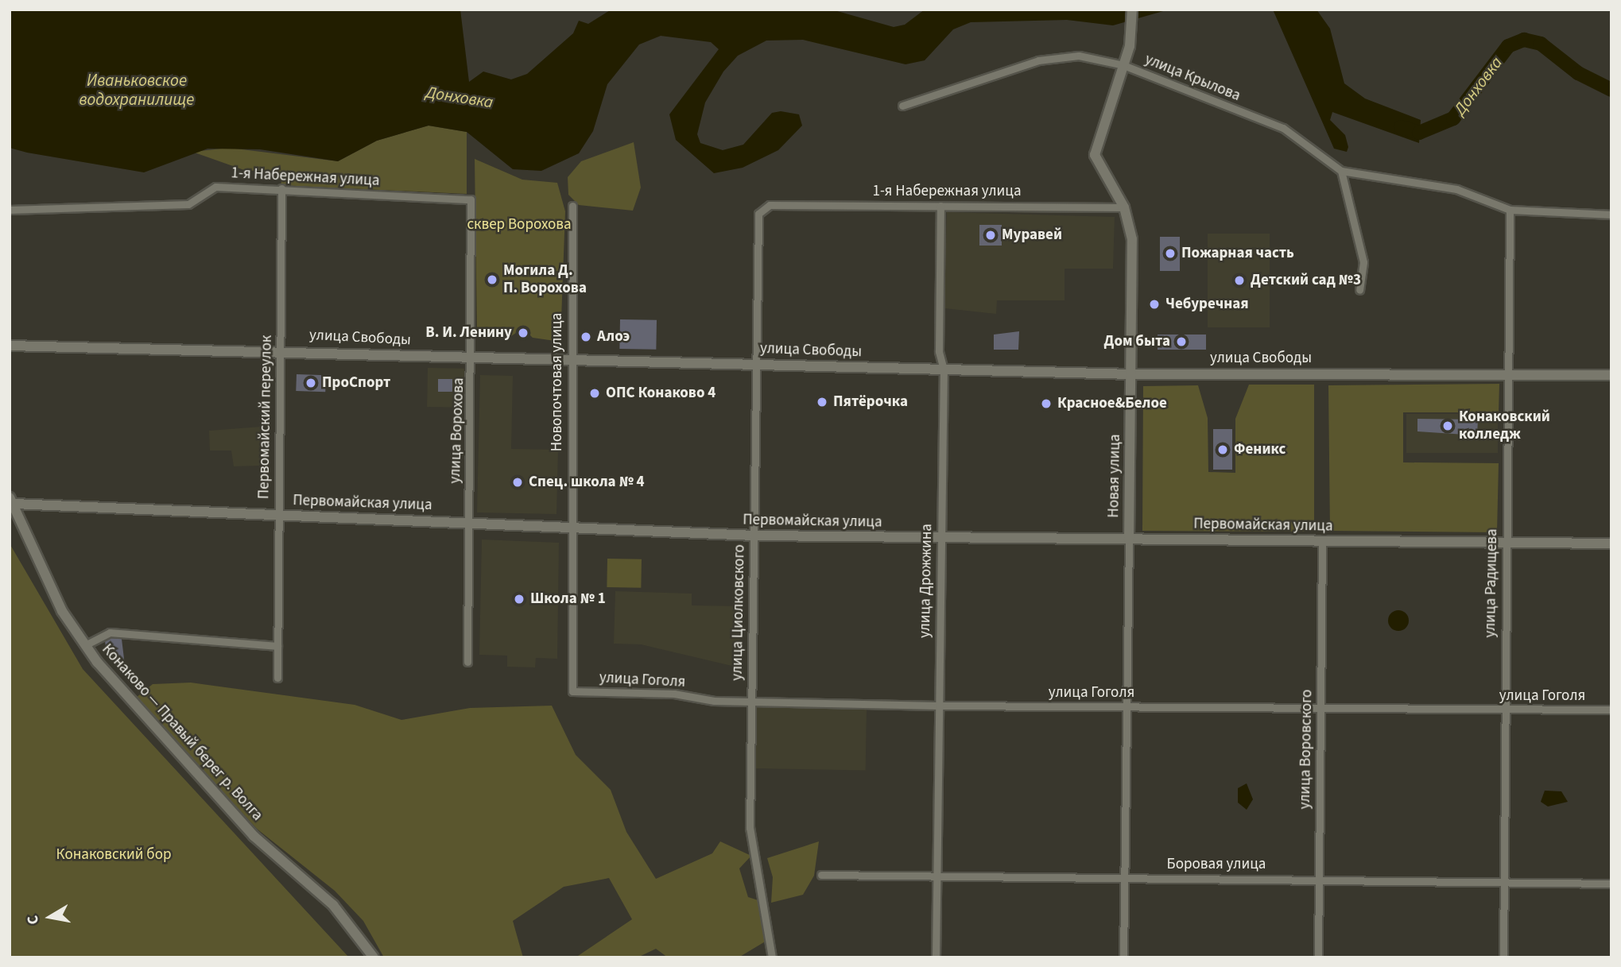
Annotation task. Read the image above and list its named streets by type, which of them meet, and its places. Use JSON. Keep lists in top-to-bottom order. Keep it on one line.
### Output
{"streets":{"street":["улица Крылова","1-я Набережная улица","улица Свободы","Новопочтовая улица","Первомайский переулок","улица Ворохова","Новая улица","Первомайская улица","улица Дрожжина","улица Радищева","улица Циолковского","улица Гоголя","Конаково — Правый берег р. Волга","улица Воровского","Боровая улица"]},"crossings":[["улица Крылова","Новая улица"],["1-я Набережная улица","Первомайский переулок"],["1-я Набережная улица","улица Ворохова"],["1-я Набережная улица","Новая улица"],["1-я Набережная улица","улица Дрожжина"],["1-я Набережная улица","улица Циолковского"],["улица Свободы","Новопочтовая улица"],["улица Свободы","Первомайский переулок"],["улица Свободы","улица Ворохова"],["улица Свободы","Новая улица"],["улица Свободы","улица Дрожжина"],["улица Свободы","улица Радищева"],["улица Свободы","улица Циолковского"],["Новопочтовая улица","Первомайская улица"],["Новопочтовая улица","улица Гоголя"],["Первомайский переулок","Первомайская улица"],["улица Ворохова","Первомайская улица"],["Новая улица","Первомайская улица"],["Новая улица","улица Гоголя"],["Новая улица","Боровая улица"],["Первомайская улица","улица Дрожжина"],["Первомайская улица","улица Радищева"],["Первомайская улица","улица Циолковского"],["Первомайская улица","Конаково — Правый берег р. Волга"],["Первомайская улица","улица Воровского"],["улица Дрожжина","улица Гоголя"],["улица Дрожжина","Боровая улица"],["улица Радищева","улица Гоголя"],["улица Радищева","Боровая улица"],["улица Циолковского","улица Гоголя"],["улица Гоголя","улица Воровского"],["улица Воровского","Боровая улица"]],"water":["Иваньковское водохранилище","Донховка"],"parks":["сквер Ворохова","Конаковский бор"],"places":["Муравей","Пожарная часть","Могила Д. П. Ворохова","Детский сад №3","Чебуречная","В. И. Ленину","Алоэ","Дом быта","ПроСпорт","ОПС Конаково 4","Пятёрочка","Красное&Белое","Конаковский колледж","Феникс","Спец. школа № 4","Школа № 1"],"north":"left"}
